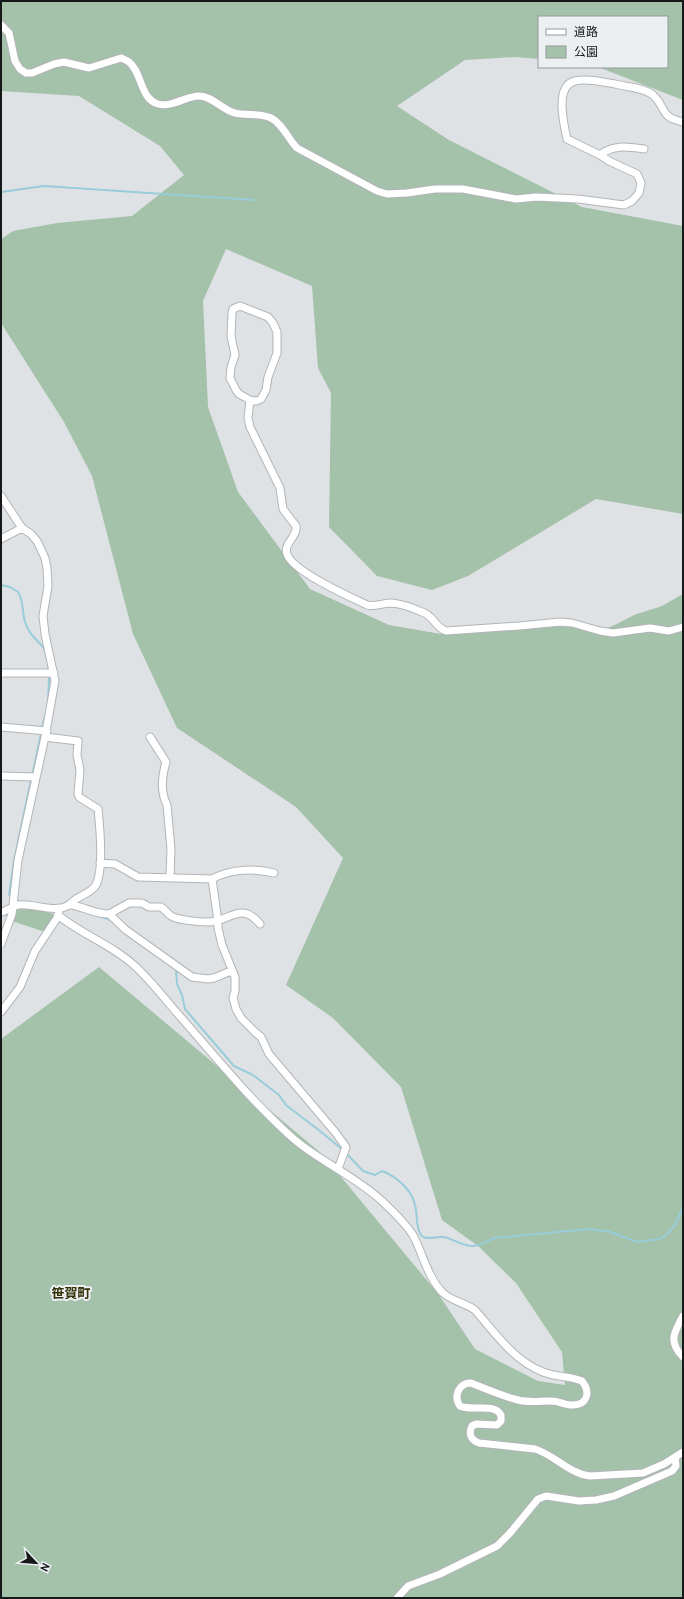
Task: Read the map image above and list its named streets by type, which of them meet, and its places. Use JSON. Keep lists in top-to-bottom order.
{
  "districts": ["笹賀町"],
  "legend": ["道路", "公園"],
  "north": "bottom right"
}
